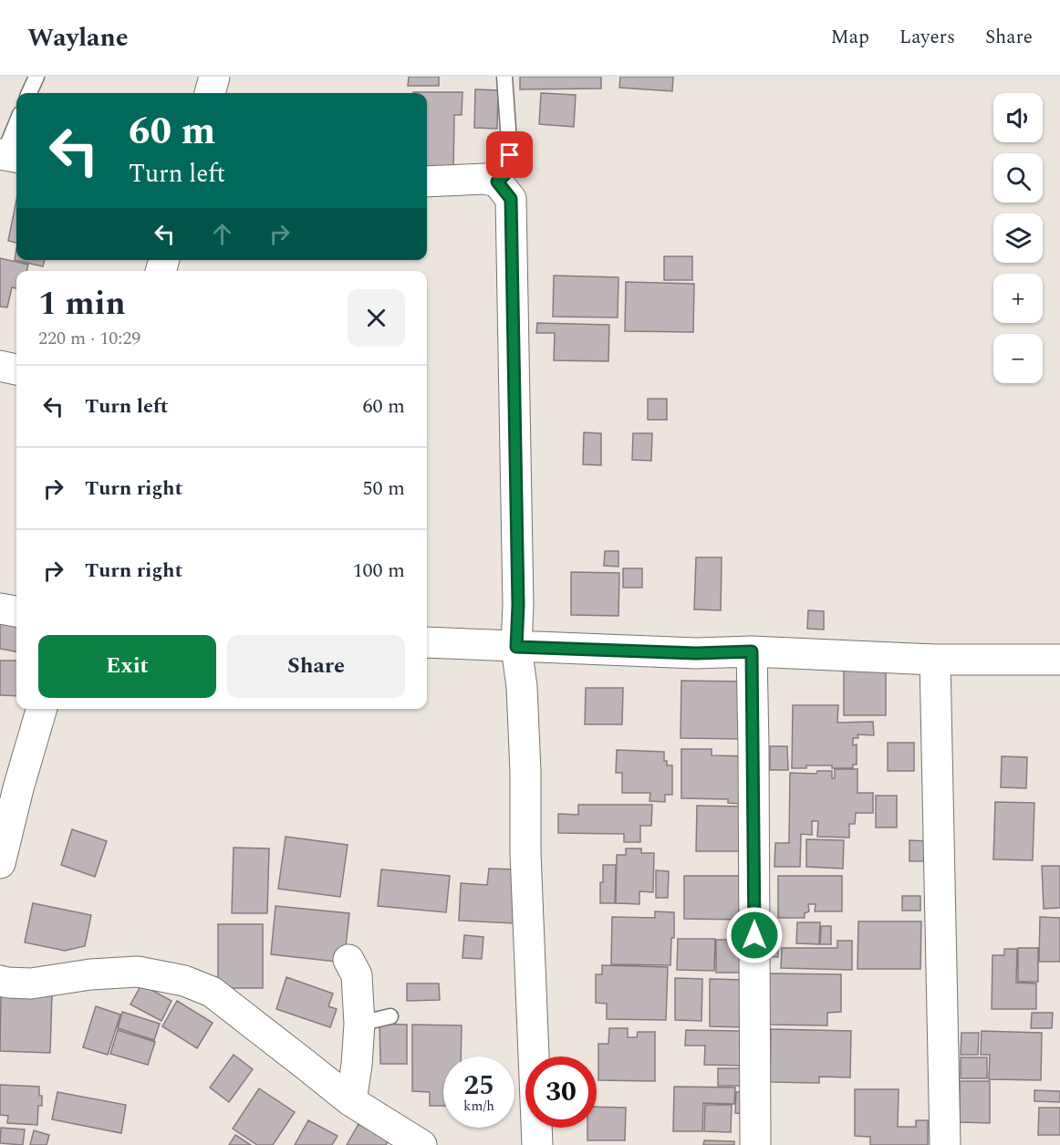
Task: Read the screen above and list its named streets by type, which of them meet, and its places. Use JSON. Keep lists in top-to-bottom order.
{
  "page": {
    "header": "Waylane",
    "nav": ["Map", "Layers", "Share"],
    "map_buttons": ["+", "−"],
    "turn": ["60 m", "Turn left"],
    "heading": ["1 min", "220 m · 10:29"],
    "list": [
      {
        "name": "Turn left",
        "value": "60 m"
      },
      {
        "name": "Turn right",
        "value": "50 m"
      },
      {
        "name": "Turn right",
        "value": "100 m"
      }
    ],
    "buttons": ["Exit", "Share"],
    "speed": "25 km/h",
    "limit": "30"
  }
}
